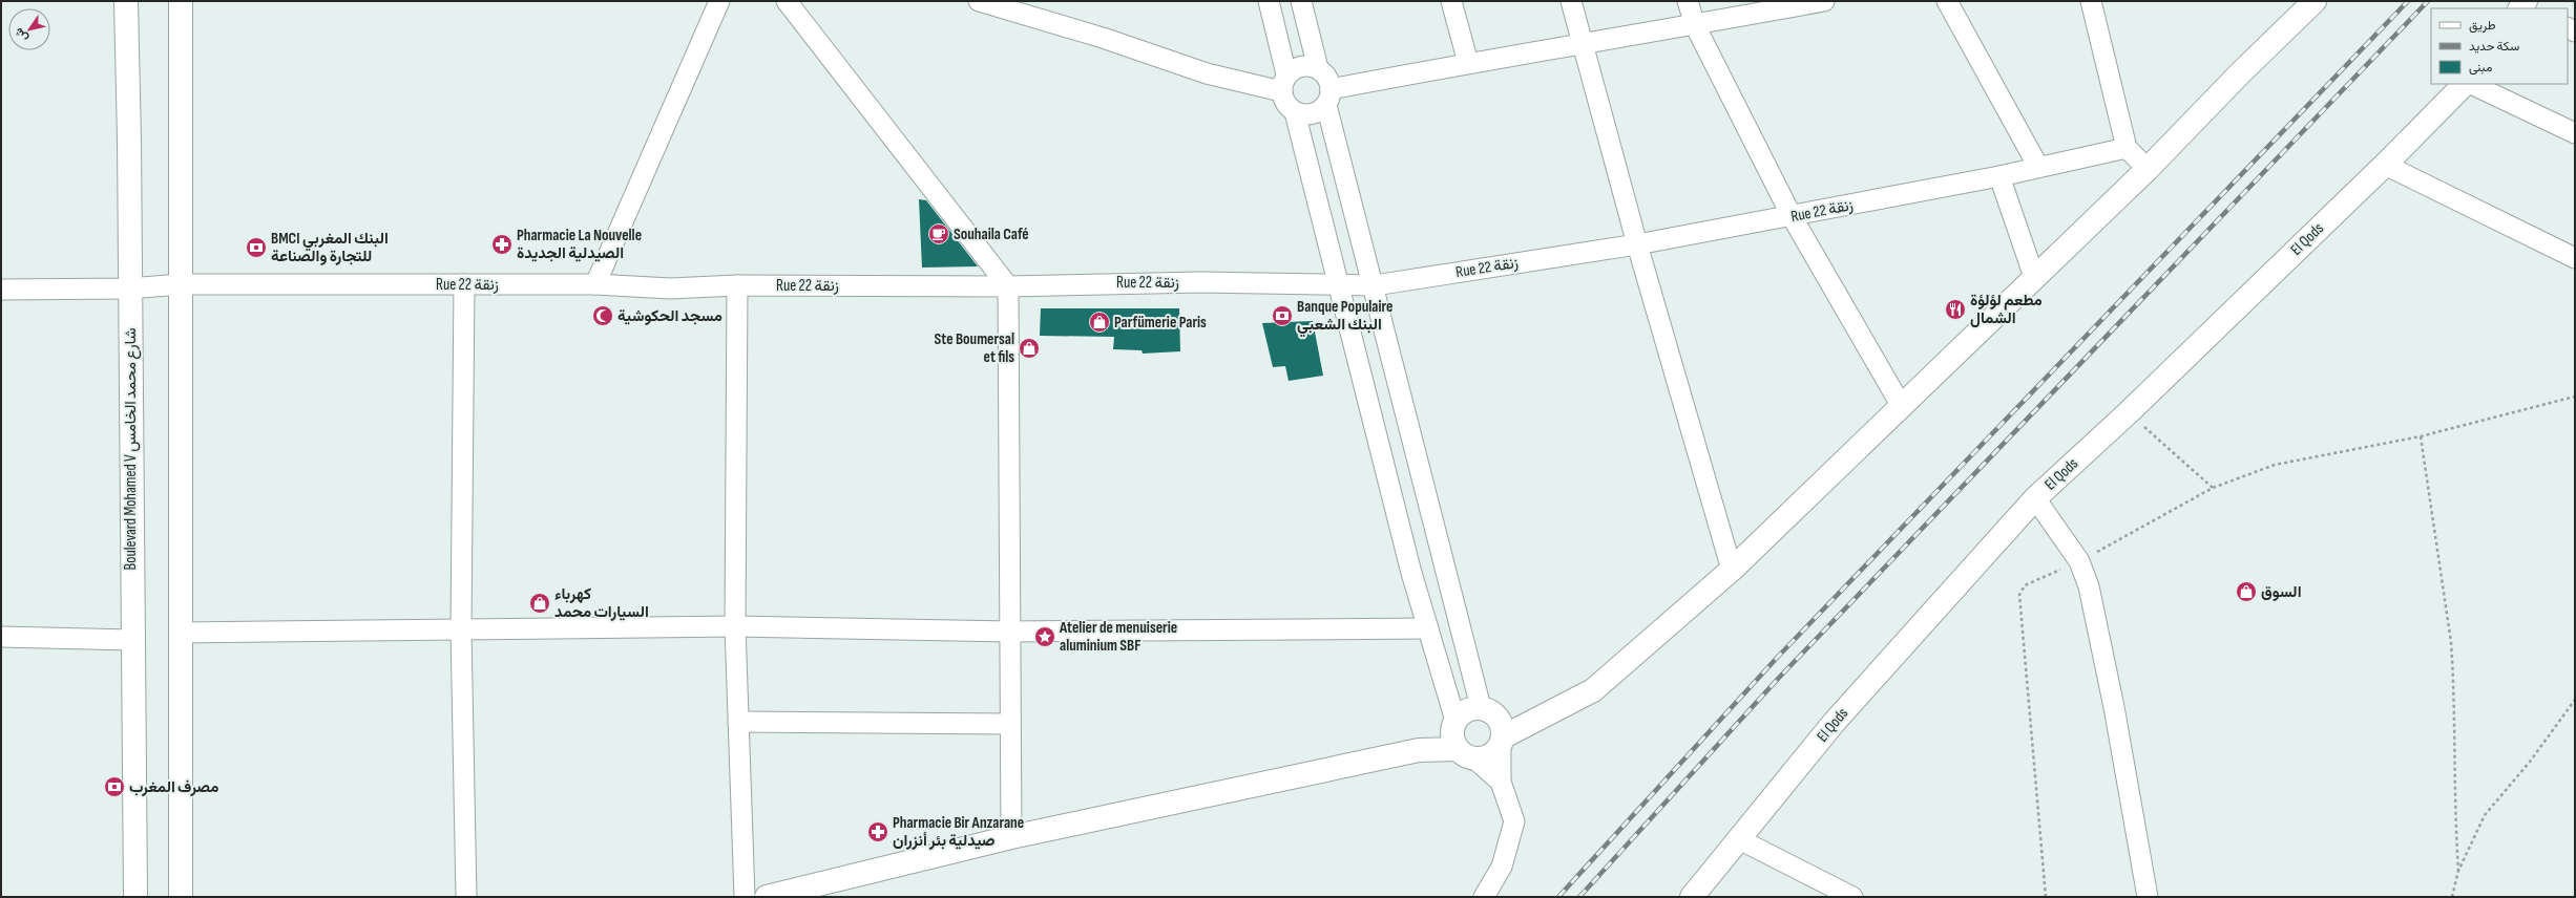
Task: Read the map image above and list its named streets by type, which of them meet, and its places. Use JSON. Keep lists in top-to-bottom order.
{
  "streets": {
    "main road": ["El Qods", "Boulevard Mohamed V شارع محمد الخامس"],
    "street": ["Rue 22 زنقة"]
  },
  "crossings": [
    ["Rue 22 زنقة", "Boulevard Mohamed V شارع محمد الخامس"]
  ],
  "places": {
    "cafe": ["Souhaila Café"],
    "pharmacy": ["Pharmacie La Nouvelle الصيدلية الجديدة", "Pharmacie Bir Anzarane صيدلية بئر أنزران"],
    "bank": ["BMCI البنك المغربي للتجارة والصناعة", "Banque Populaire البنك الشعبي", "مصرف المغرب"],
    "restaurant": ["مطعم لؤلؤة الشمال"],
    "mosque": ["مسجد الحكوشية"],
    "shop": [
      "Parfümerie Paris",
      "Ste Boumersal et fils",
      "السوق",
      "كهرباء السيارات محمد"
    ],
    "place": ["Atelier de menuiserie aluminium SBF"]
  },
  "legend": ["طريق", "سكة حديد", "مبنى"],
  "north": "bottom left"
}
